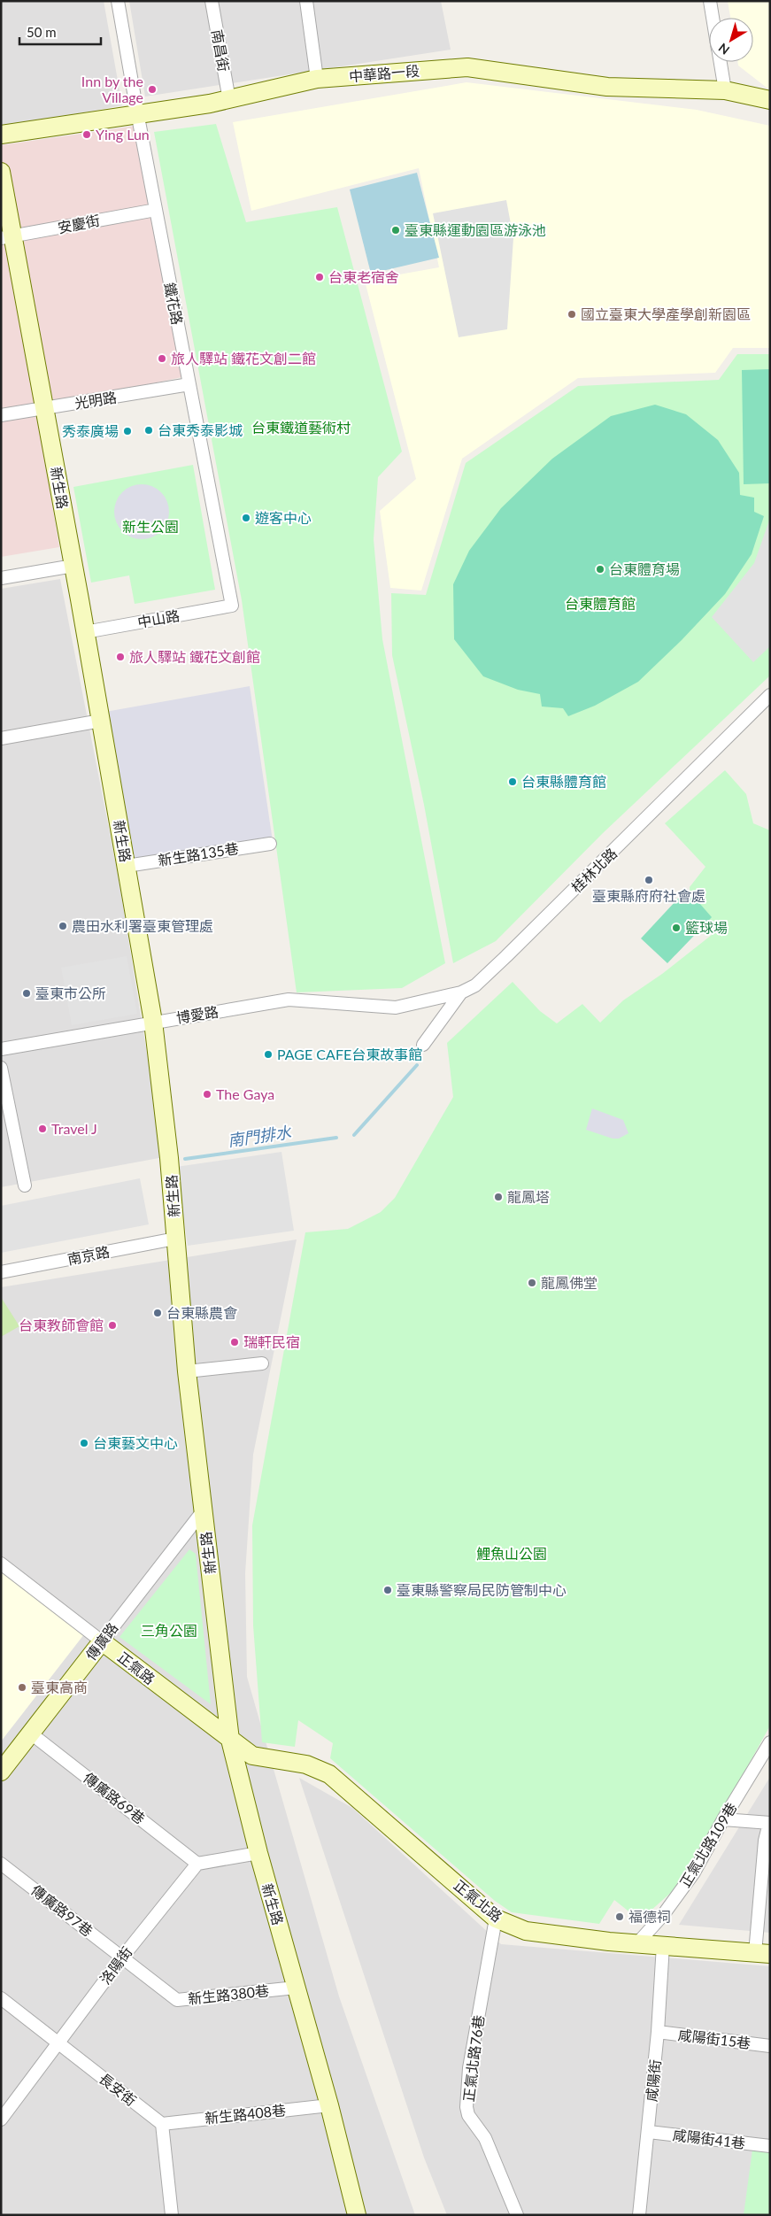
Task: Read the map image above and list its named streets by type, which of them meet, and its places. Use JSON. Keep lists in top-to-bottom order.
{
  "streets": {
    "street": [
      "南昌街",
      "中華路一段",
      "安慶街",
      "鐵花路",
      "光明路",
      "新生路",
      "中山路",
      "新生路135巷",
      "桂林北路",
      "博愛路",
      "南京路",
      "傳廣路",
      "正氣路",
      "傳廣路69巷",
      "正氣北路109巷",
      "正氣北路",
      "傳廣路97巷",
      "洛陽街",
      "新生路380巷",
      "咸陽街15巷",
      "正氣北路76巷",
      "咸陽街",
      "長安街",
      "新生路408巷",
      "咸陽街41巷"
    ]
  },
  "crossings": [
    ["南昌街", "中華路一段"],
    ["中華路一段", "鐵花路"],
    ["安慶街", "鐵花路"],
    ["安慶街", "新生路"],
    ["鐵花路", "光明路"],
    ["鐵花路", "中山路"],
    ["光明路", "新生路"],
    ["新生路", "中山路"],
    ["新生路", "新生路135巷"],
    ["新生路", "博愛路"],
    ["新生路", "南京路"],
    ["新生路", "傳廣路"],
    ["新生路", "正氣路"],
    ["新生路", "正氣北路"],
    ["新生路", "新生路380巷"],
    ["新生路", "新生路408巷"],
    ["桂林北路", "博愛路"],
    ["傳廣路", "正氣路"],
    ["傳廣路", "傳廣路69巷"],
    ["正氣路", "正氣北路"],
    ["傳廣路69巷", "洛陽街"],
    ["正氣北路109巷", "正氣北路"],
    ["正氣北路", "正氣北路76巷"],
    ["正氣北路", "咸陽街"],
    ["傳廣路97巷", "洛陽街"],
    ["傳廣路97巷", "新生路380巷"],
    ["洛陽街", "新生路380巷"],
    ["洛陽街", "長安街"],
    ["咸陽街15巷", "咸陽街"],
    ["咸陽街", "咸陽街41巷"],
    ["長安街", "新生路408巷"]
  ],
  "water": ["南門排水"],
  "parks": [
    "台東鐵道藝術村",
    "新生公園",
    "台東體育館",
    "鯉魚山公園",
    "三角公園"
  ],
  "places": [
    "Inn by the Village",
    "Ying Lun",
    "臺東縣運動園區游泳池",
    "台東老宿舍",
    "國立臺東大學產學創新園區",
    "旅人驛站 鐵花文創二館",
    "台東秀泰影城",
    "秀泰廣場",
    "遊客中心",
    "台東體育場",
    "旅人驛站 鐵花文創館",
    "台東縣體育館",
    "臺東縣府府社會處",
    "農田水利署臺東管理處",
    "籃球場",
    "臺東市公所",
    "PAGE CAFE台東故事館",
    "The Gaya",
    "Travel J",
    "龍鳳塔",
    "龍鳳佛堂",
    "台東縣農會",
    "台東教師會館",
    "瑞軒民宿",
    "台東藝文中心",
    "臺東縣警察局民防管制中心",
    "臺東高商",
    "福德祠"
  ],
  "scale_bar": "50 m",
  "north": "bottom left"
}
